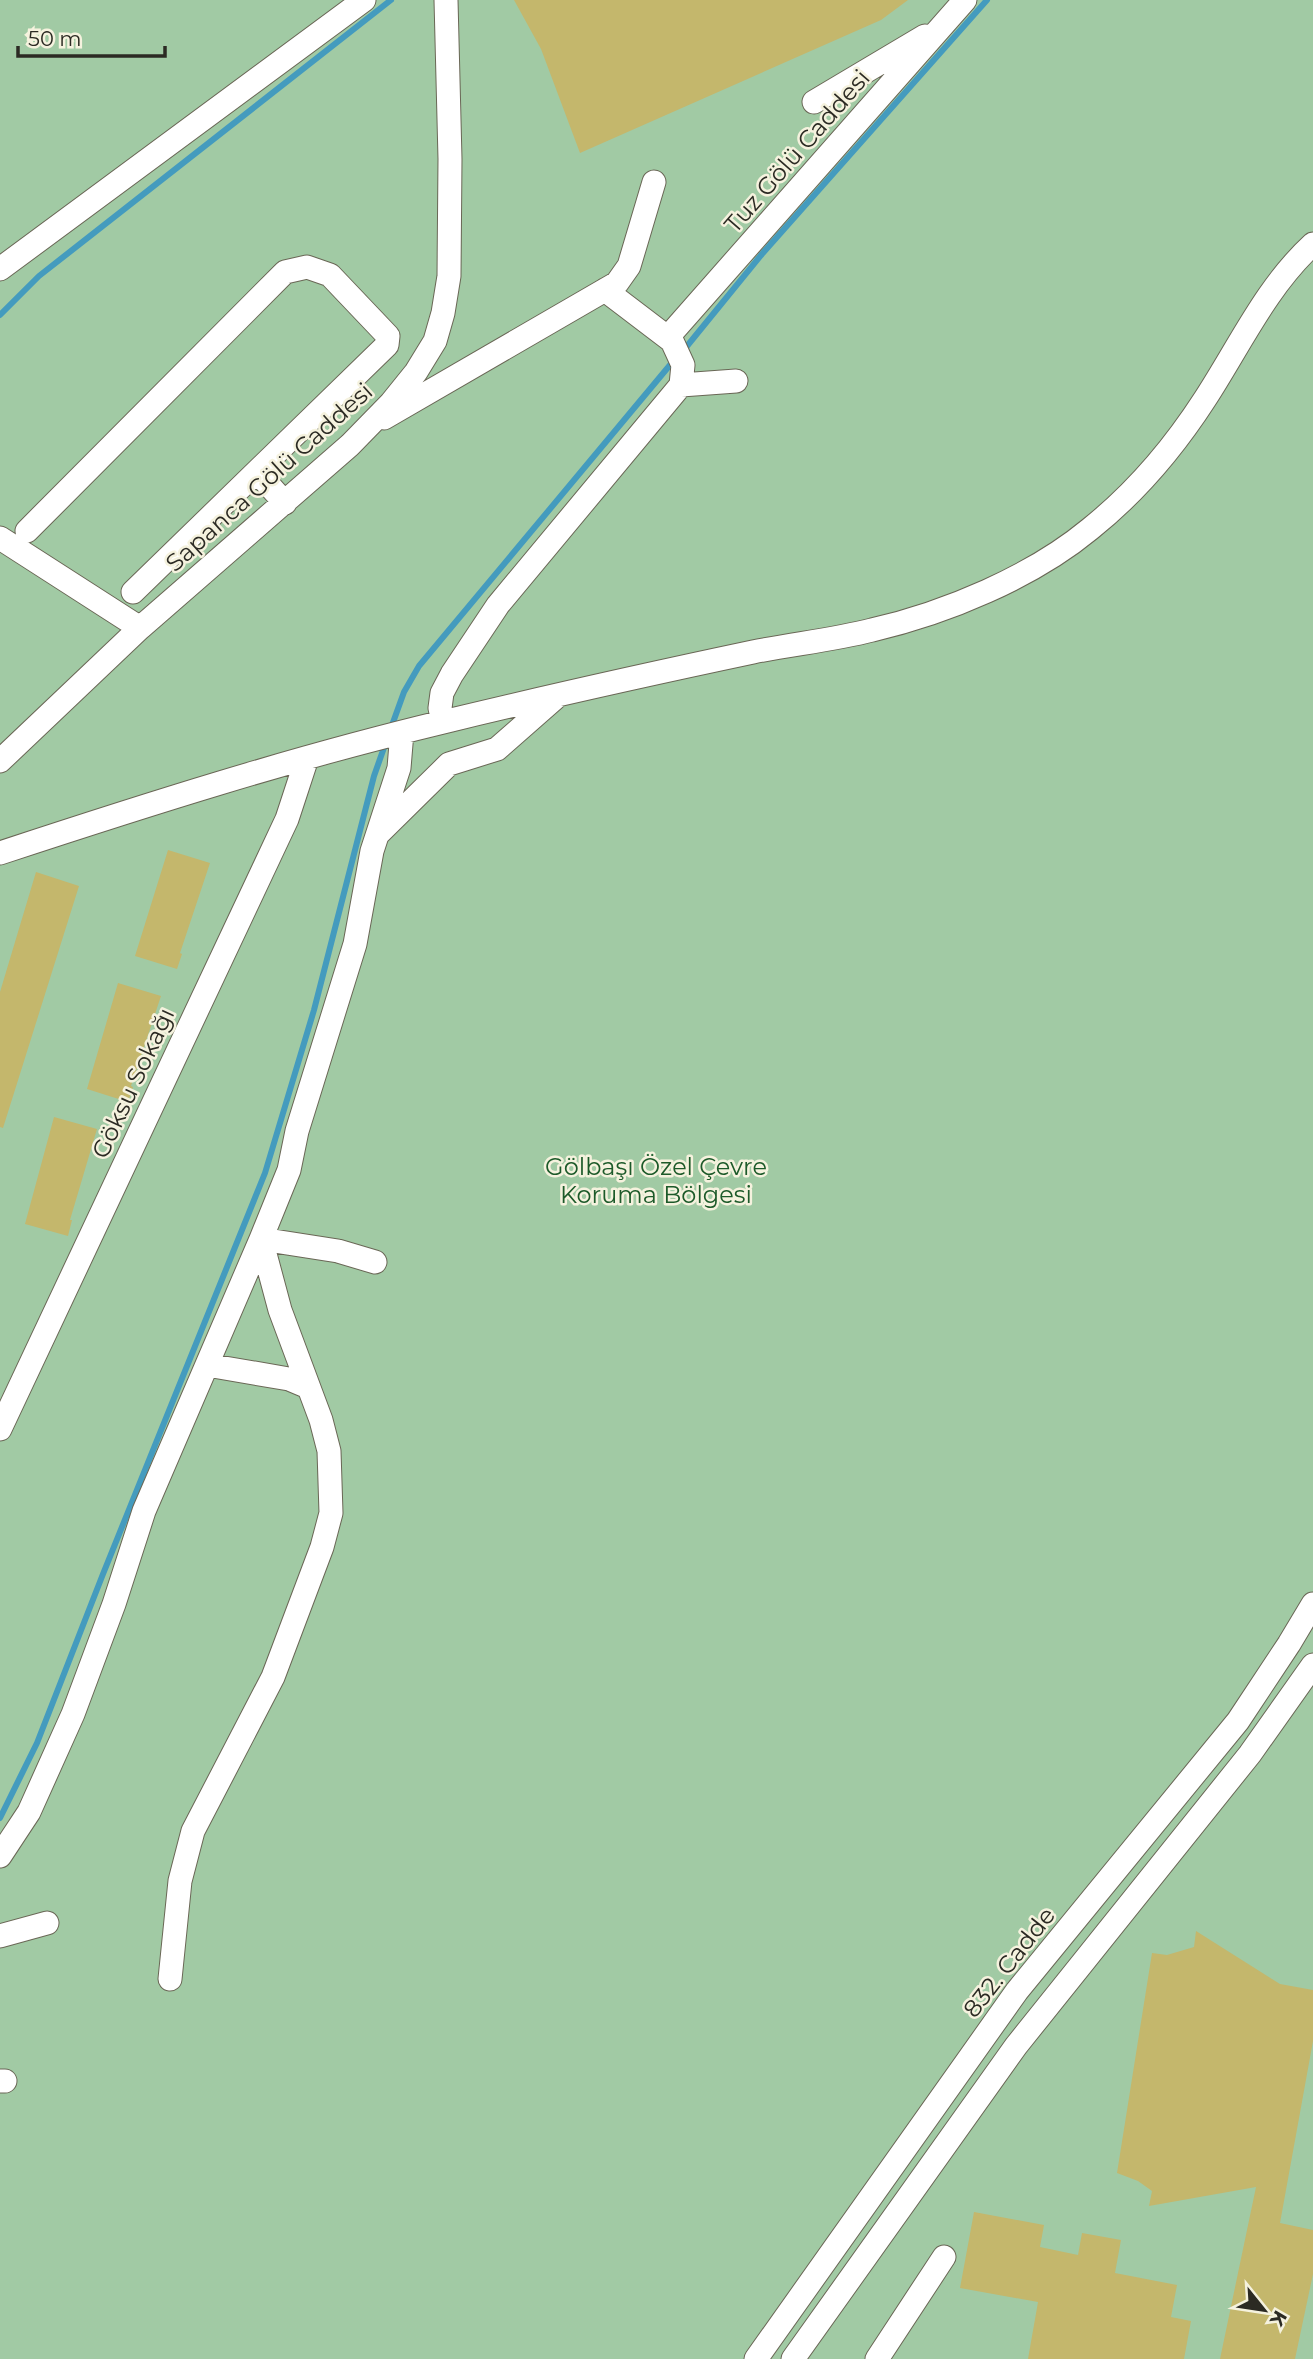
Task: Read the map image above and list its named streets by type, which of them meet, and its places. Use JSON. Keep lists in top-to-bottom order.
{
  "streets": {
    "street": [
      "Tuz Gölü Caddesi",
      "Sapanca Gölü Caddesi",
      "Göksu Sokağı",
      "832. Cadde"
    ]
  },
  "parks": ["Gölbaşı Özel Çevre Koruma Bölgesi"],
  "scale_bar": "50 m",
  "north": "bottom right"
}
